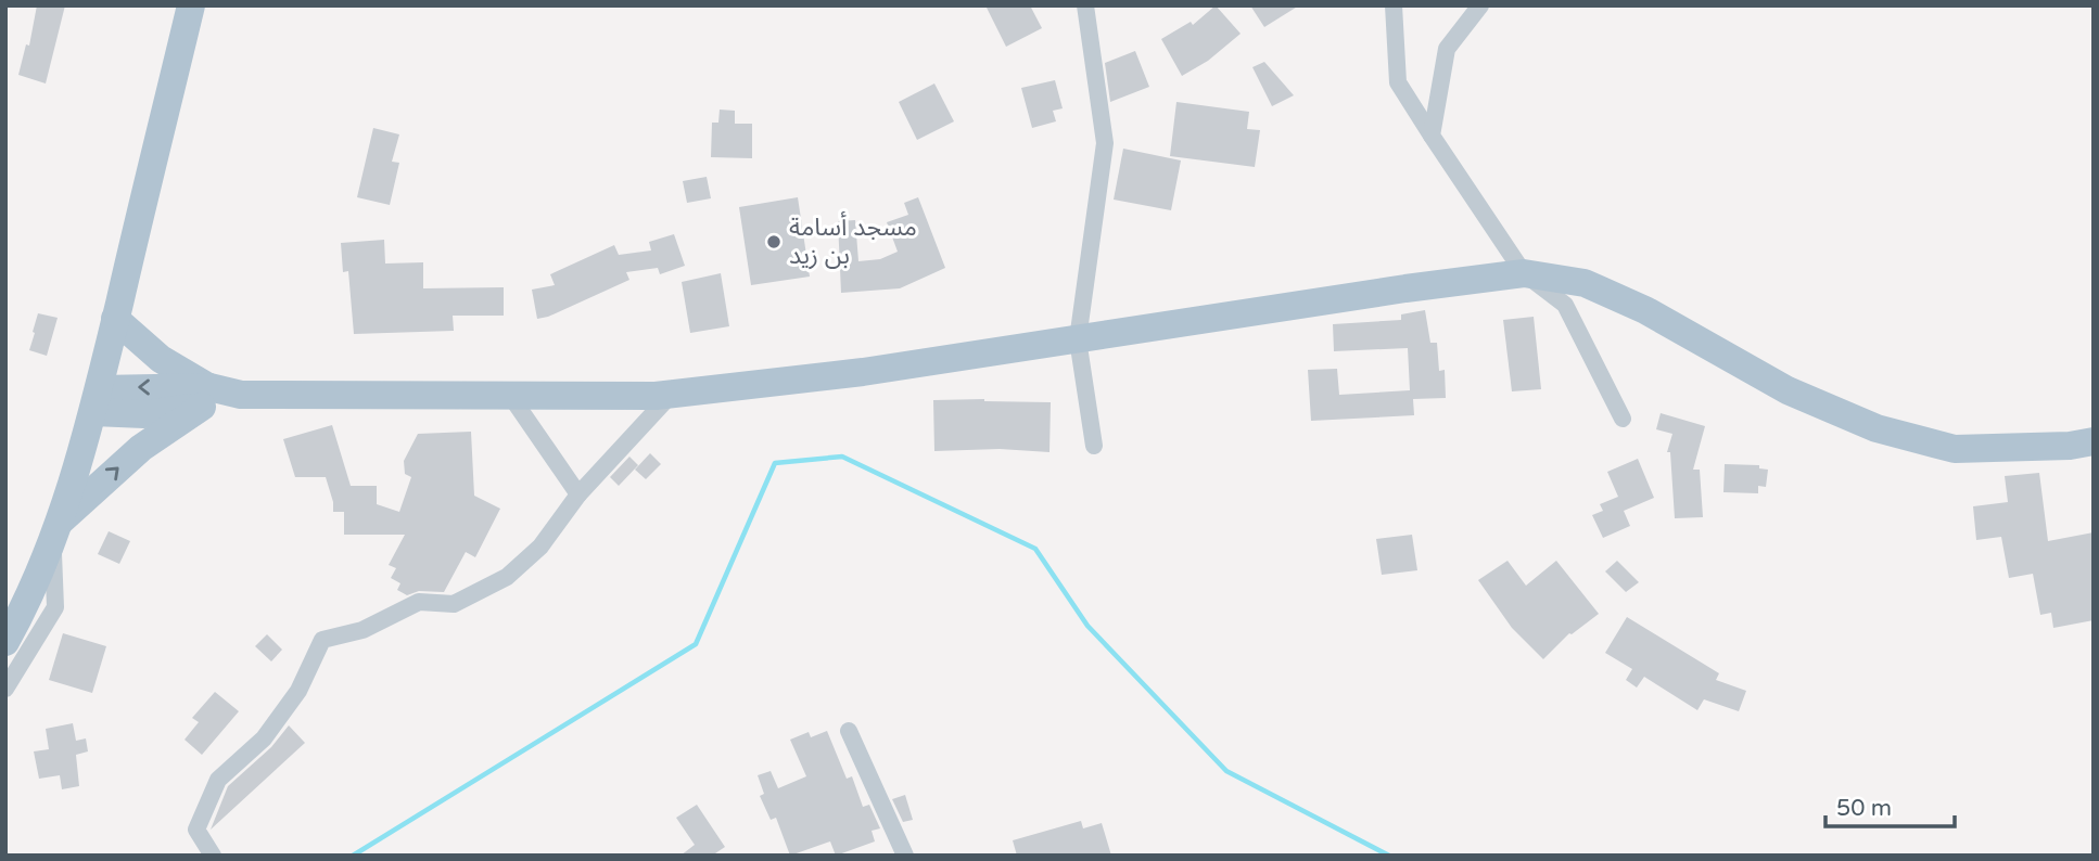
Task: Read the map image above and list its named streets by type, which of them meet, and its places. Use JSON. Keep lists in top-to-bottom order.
{
  "places": ["مسجد أسامة بن زيد"],
  "scale_bar": "50 m"
}
